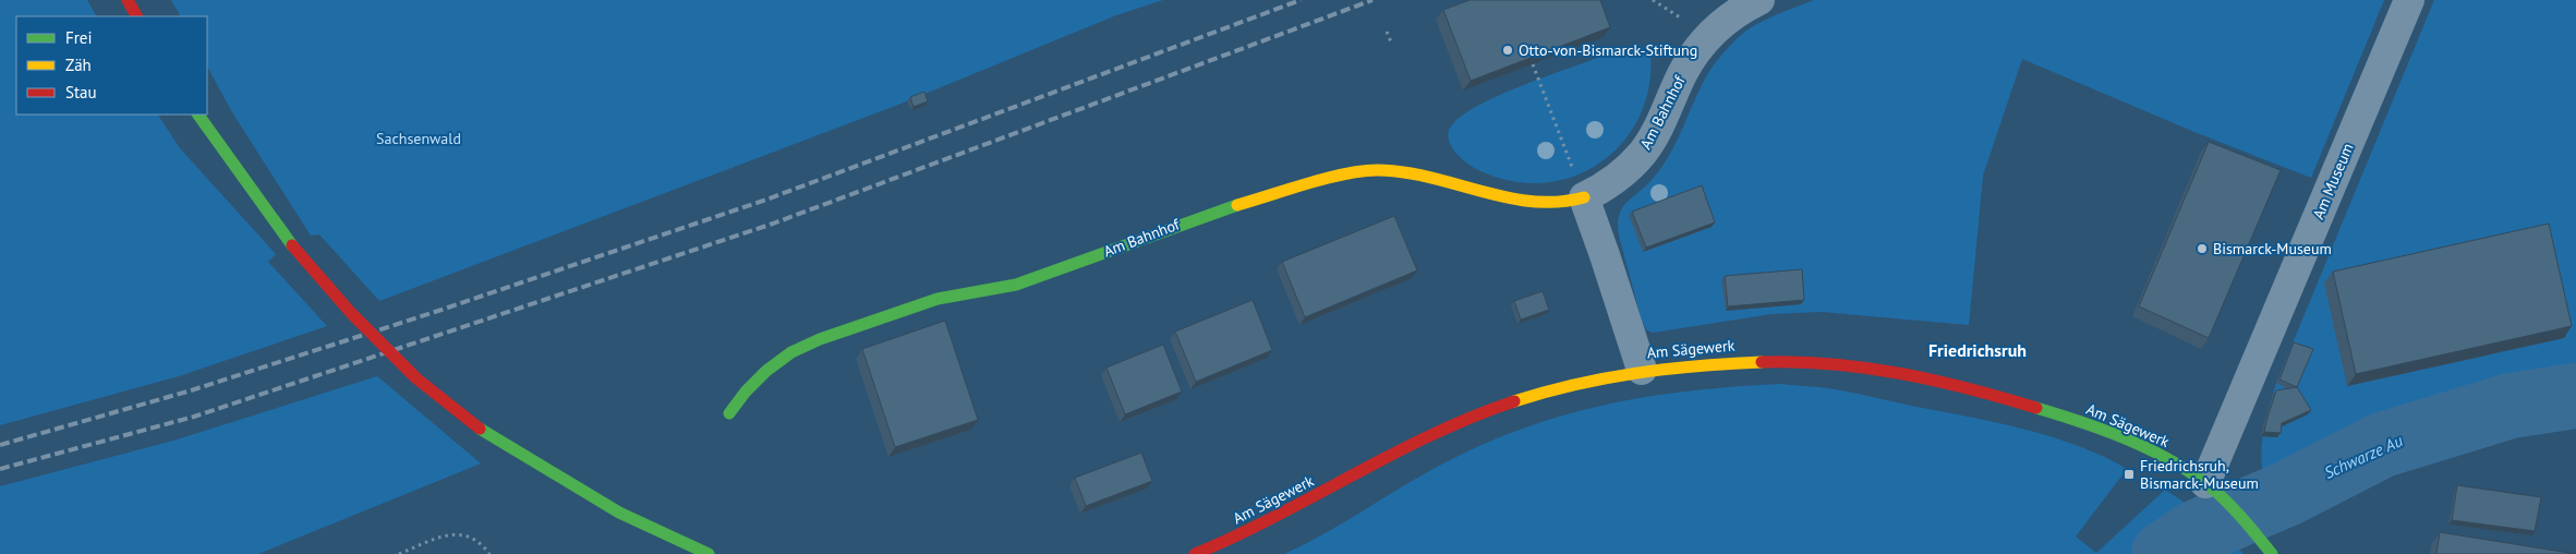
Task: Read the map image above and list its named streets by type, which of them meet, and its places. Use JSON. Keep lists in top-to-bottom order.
{
  "streets": {
    "main road": ["Am Bahnhof", "Am Sägewerk"],
    "street": ["Am Museum"]
  },
  "crossings": [
    ["Am Museum", "Am Sägewerk"]
  ],
  "districts": ["Friedrichsruh"],
  "water": ["Schwarze Au"],
  "parks": ["Sachsenwald"],
  "places": {
    "other": ["Otto-von-Bismarck-Stiftung", "Bismarck-Museum"],
    "transit": ["Friedrichsruh, Bismarck-Museum"]
  },
  "legend": ["Frei", "Zäh", "Stau"]
}
